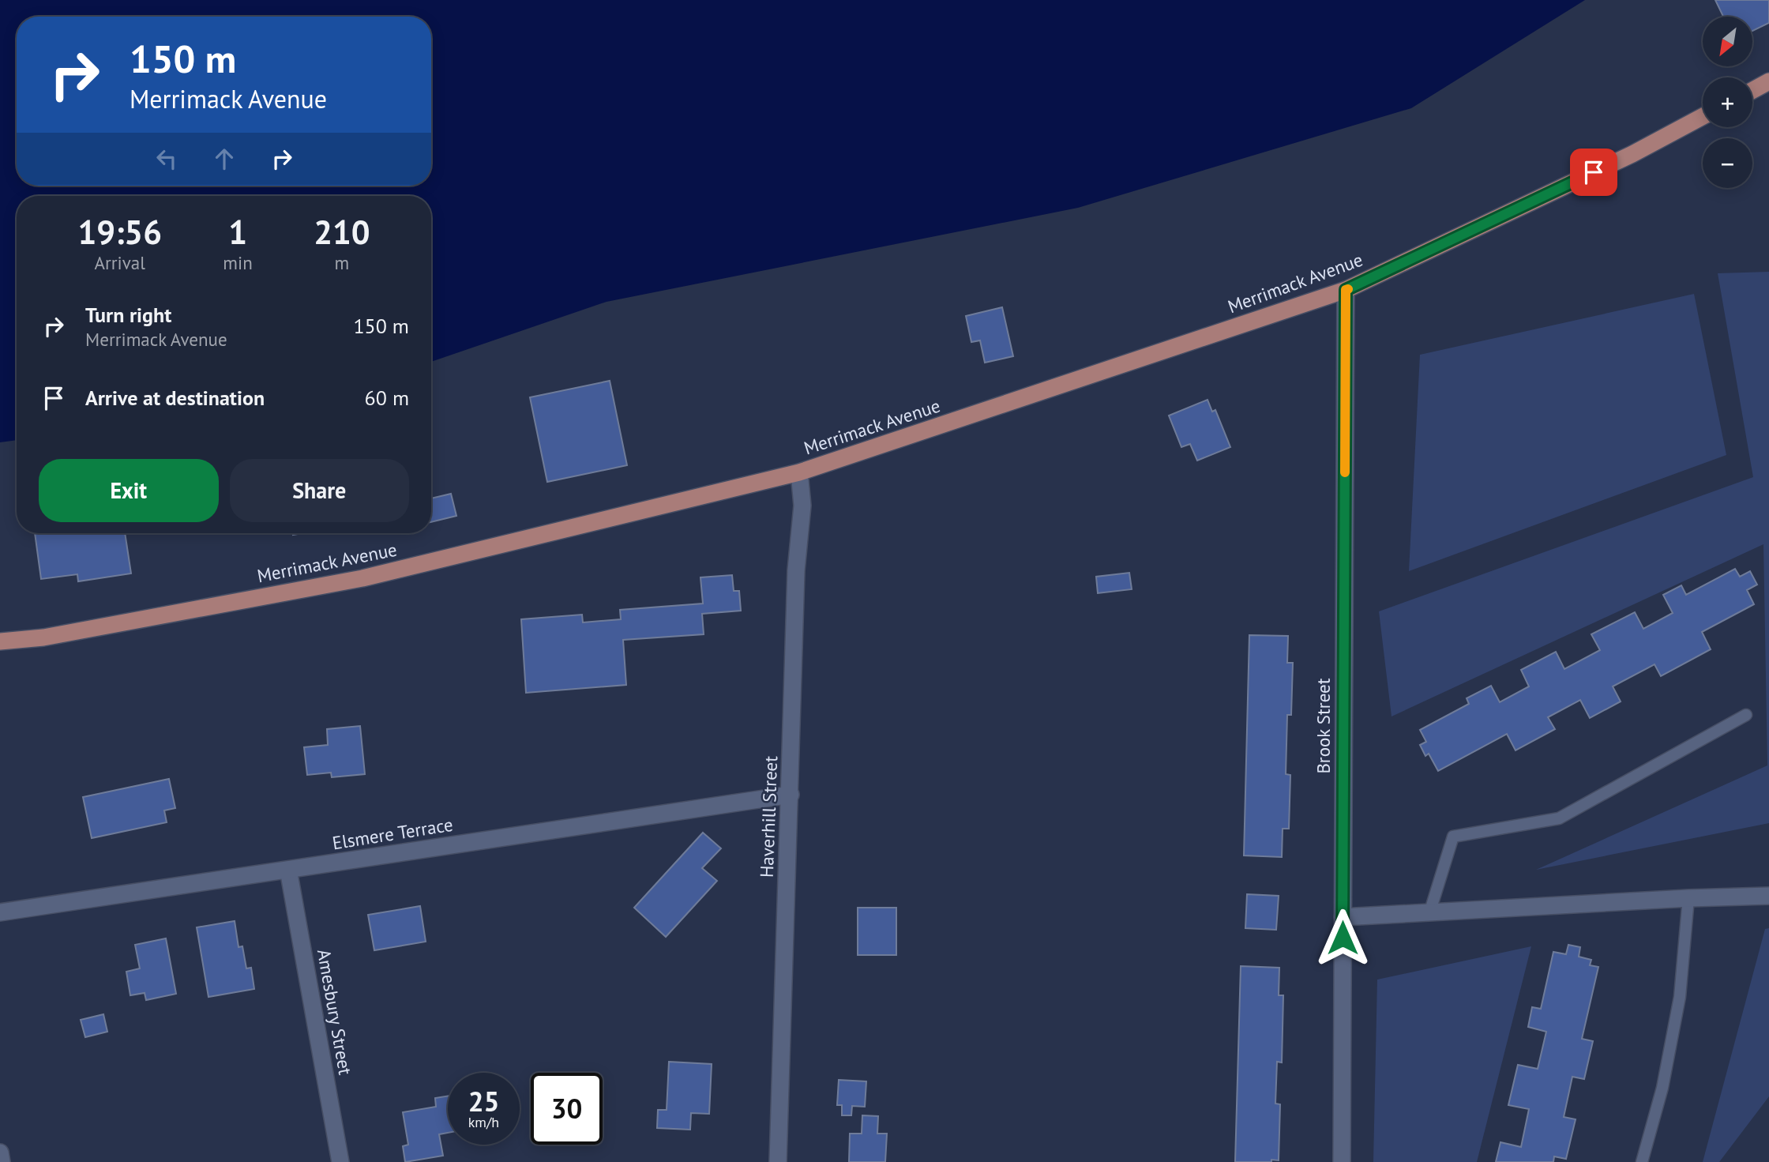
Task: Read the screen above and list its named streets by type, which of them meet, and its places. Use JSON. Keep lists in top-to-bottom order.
{
  "streets": {
    "main road": ["Merrimack Avenue"],
    "street": [
      "Brook Street",
      "Haverhill Street",
      "Elsmere Terrace",
      "Amesbury Street"
    ]
  },
  "crossings": [
    ["Merrimack Avenue", "Brook Street"],
    ["Merrimack Avenue", "Haverhill Street"],
    ["Haverhill Street", "Elsmere Terrace"],
    ["Elsmere Terrace", "Amesbury Street"]
  ],
  "north": "bottom left",
  "page": {
    "map_buttons": ["+", "−"],
    "turn": ["150 m", "Merrimack Avenue"],
    "eta": [
      "19:56",
      "Arrival",
      "1",
      "min",
      "210",
      "m"
    ],
    "list": [
      {
        "name": "Turn right",
        "note": "Merrimack Avenue",
        "value": "150 m"
      },
      {
        "name": "Arrive at destination",
        "value": "60 m"
      }
    ],
    "buttons": ["Exit", "Share"],
    "speed": "25 km/h",
    "limit": "30"
  }
}
